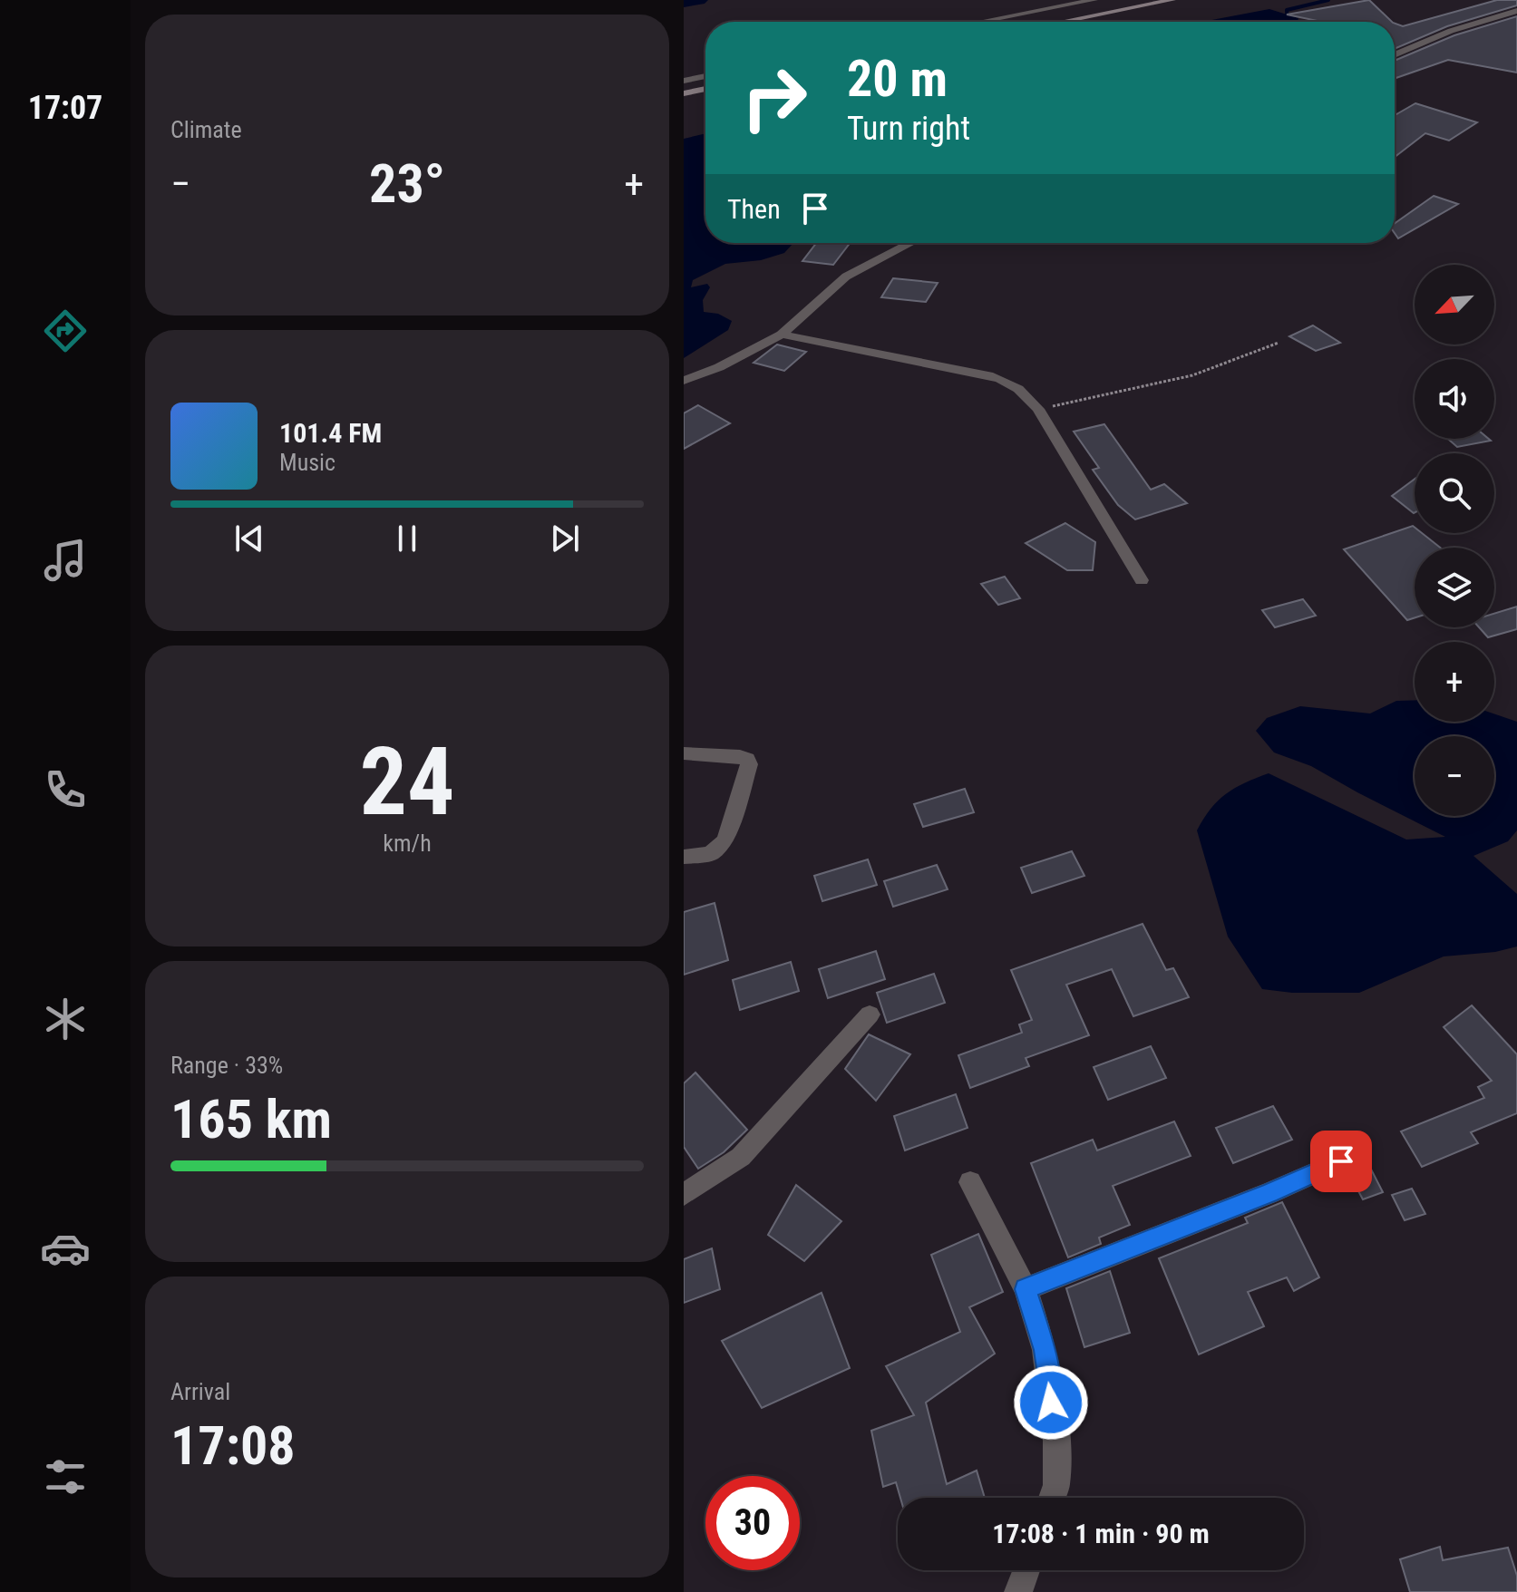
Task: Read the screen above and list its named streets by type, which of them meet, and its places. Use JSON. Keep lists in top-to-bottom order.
{
  "north": "bottom left",
  "page": {
    "tabs": "17:07",
    "tile": [
      "Climate",
      ["24", "km/h"],
      ["Range · 33%", "165 km"],
      ["Arrival", "17:08"]
    ],
    "turn": ["20 m", "Turn right"],
    "heat": ["−", "23°", "+"],
    "then": "Then",
    "map_buttons": ["+", "−"],
    "song": ["101.4 FM", "Music"],
    "limit": "30",
    "trip": "17:08 · 1 min · 90 m"
  }
}
